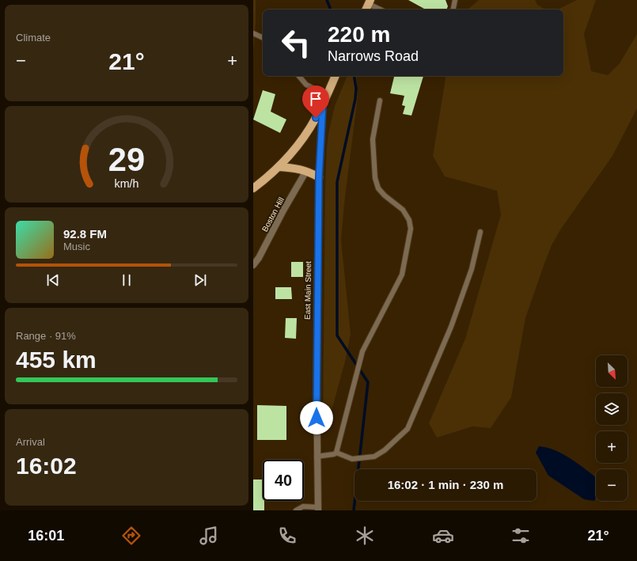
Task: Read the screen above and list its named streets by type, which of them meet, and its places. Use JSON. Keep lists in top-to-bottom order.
{
  "streets": {
    "main road": ["East Main Street"],
    "street": ["Boston Hill"]
  },
  "north": "bottom right",
  "page": {
    "tile": [
      "Climate",
      ["Range · 91%", "455 km"],
      ["Arrival", "16:02"]
    ],
    "turn": ["220 m", "Narrows Road"],
    "heat": ["−", "21°", "+"],
    "song": ["92.8 FM", "Music"],
    "map_buttons": ["+", "−"],
    "limit": "40",
    "trip": "16:02 · 1 min · 230 m",
    "tabs": ["16:01", "21°"],
    "gauge": ["29", "km/h"]
  }
}
